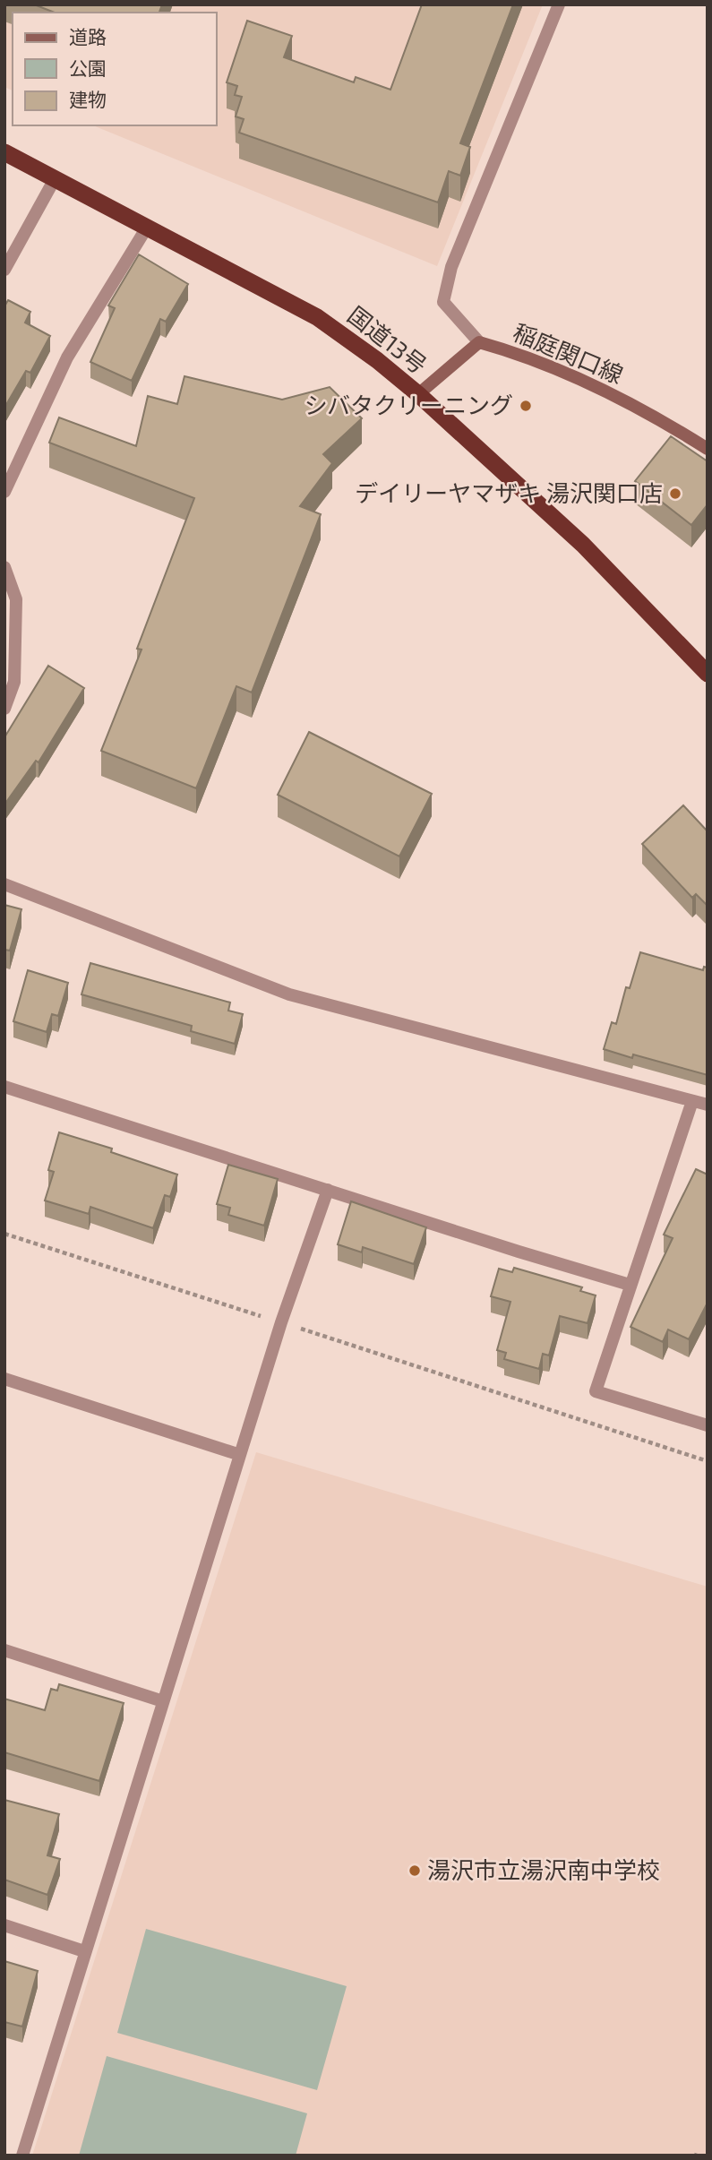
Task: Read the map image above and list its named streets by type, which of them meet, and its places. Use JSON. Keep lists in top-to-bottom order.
{
  "streets": {
    "highway": ["国道13号"],
    "main road": ["稲庭関口線"]
  },
  "crossings": [
    ["国道13号", "稲庭関口線"]
  ],
  "places": ["シバタクリーニング", "デイリーヤマザキ 湯沢関口店", "湯沢市立湯沢南中学校"],
  "legend": ["道路", "公園", "建物"]
}
